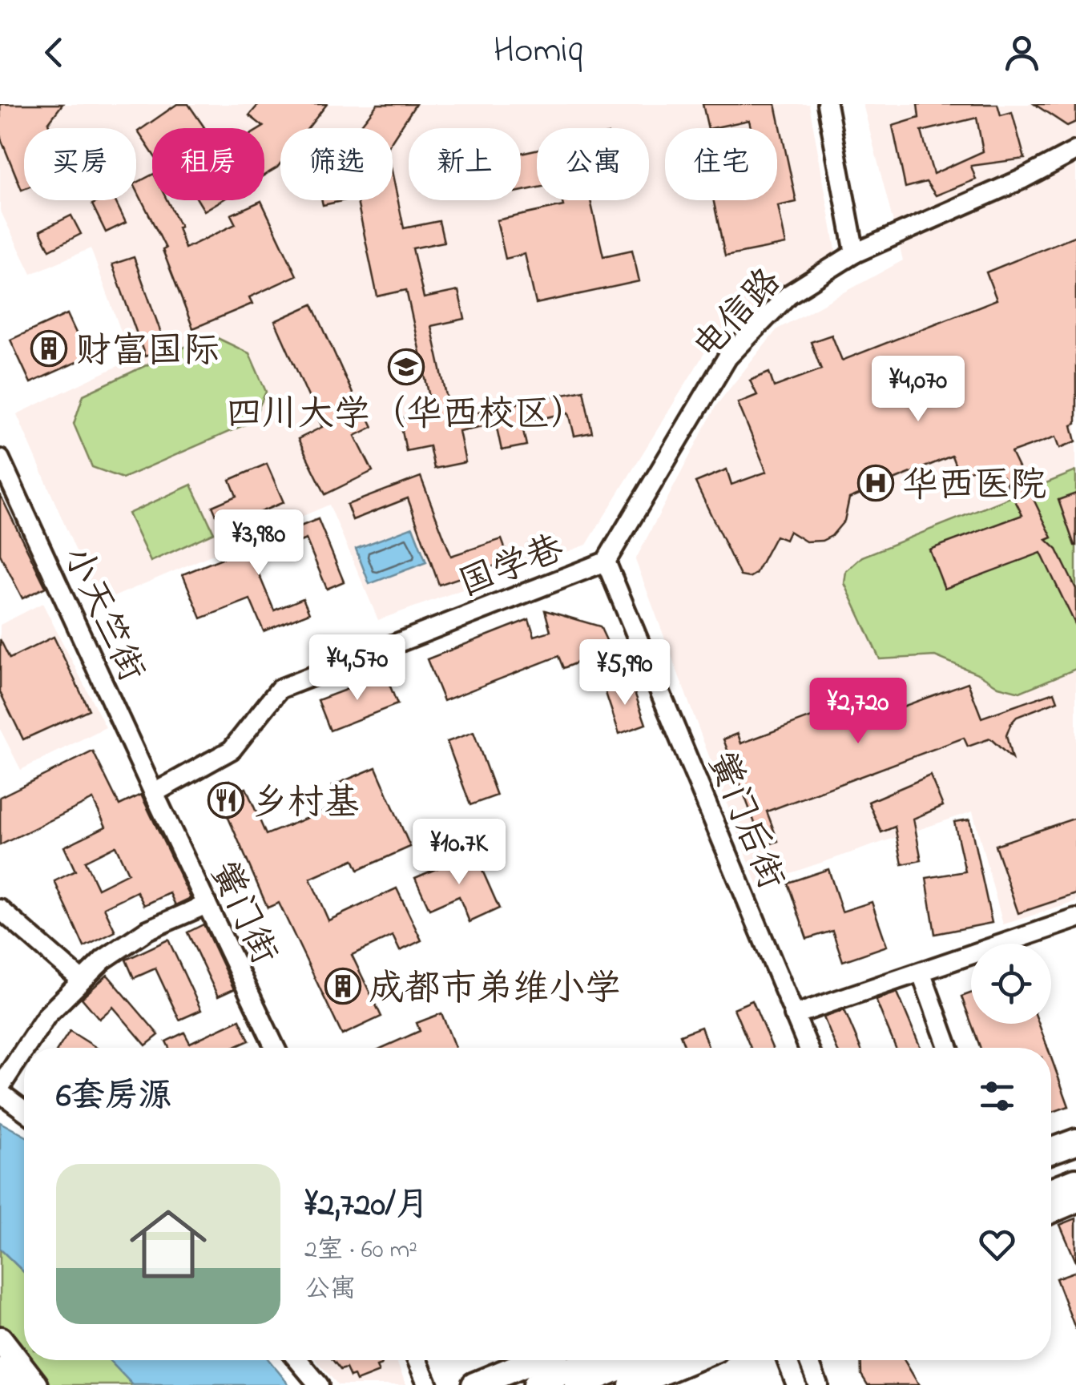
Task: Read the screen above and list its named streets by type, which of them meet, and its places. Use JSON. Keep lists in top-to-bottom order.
{
  "streets": {
    "street": [
      "电信路",
      "国学巷",
      "小天竺街",
      "黉门后街",
      "黉门街"
    ]
  },
  "crossings": [
    ["电信路", "国学巷"],
    ["电信路", "黉门后街"],
    ["国学巷", "小天竺街"],
    ["国学巷", "黉门后街"],
    ["国学巷", "黉门街"],
    ["小天竺街", "黉门街"]
  ],
  "places": {
    "building": ["财富国际", "成都市弟维小学"],
    "school or university": ["四川大学（华西校区）"],
    "hospital": ["华西医院"],
    "restaurant": ["乡村基"]
  },
  "page": {
    "header": "Homiq",
    "chip": [
      "买房",
      "租房",
      "筛选",
      "新上",
      "公寓",
      "住宅"
    ],
    "price": [
      "¥4,070",
      "¥3,980",
      "¥4,570",
      "¥5,990",
      "¥2,720",
      "¥10.7K"
    ],
    "heading": "6套房源",
    "list": [
      {
        "name": "¥2,720/月",
        "note": "2室 · 60 m² · 公寓"
      }
    ]
  }
}
